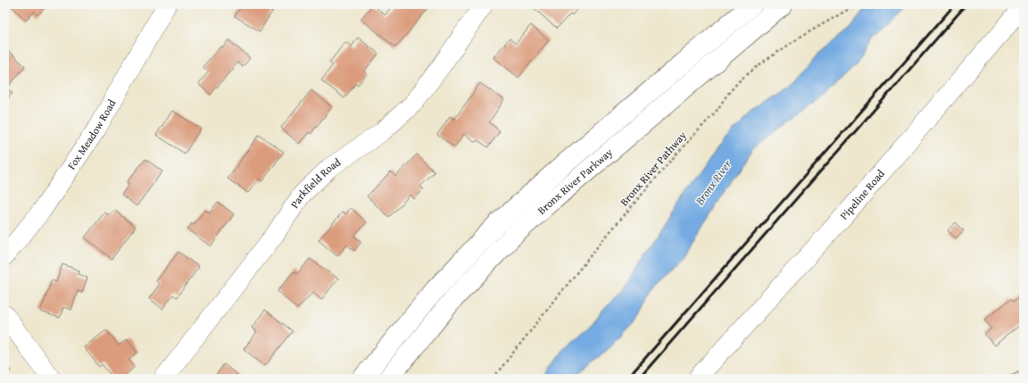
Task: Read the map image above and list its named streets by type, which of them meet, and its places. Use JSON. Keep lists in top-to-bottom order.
{
  "streets": {
    "highway": ["Bronx River Parkway"],
    "street": ["Fox Meadow Road", "Parkfield Road", "Pipeline Road"],
    "path": ["Bronx River Pathway"]
  },
  "water": ["Bronx River"]
}
